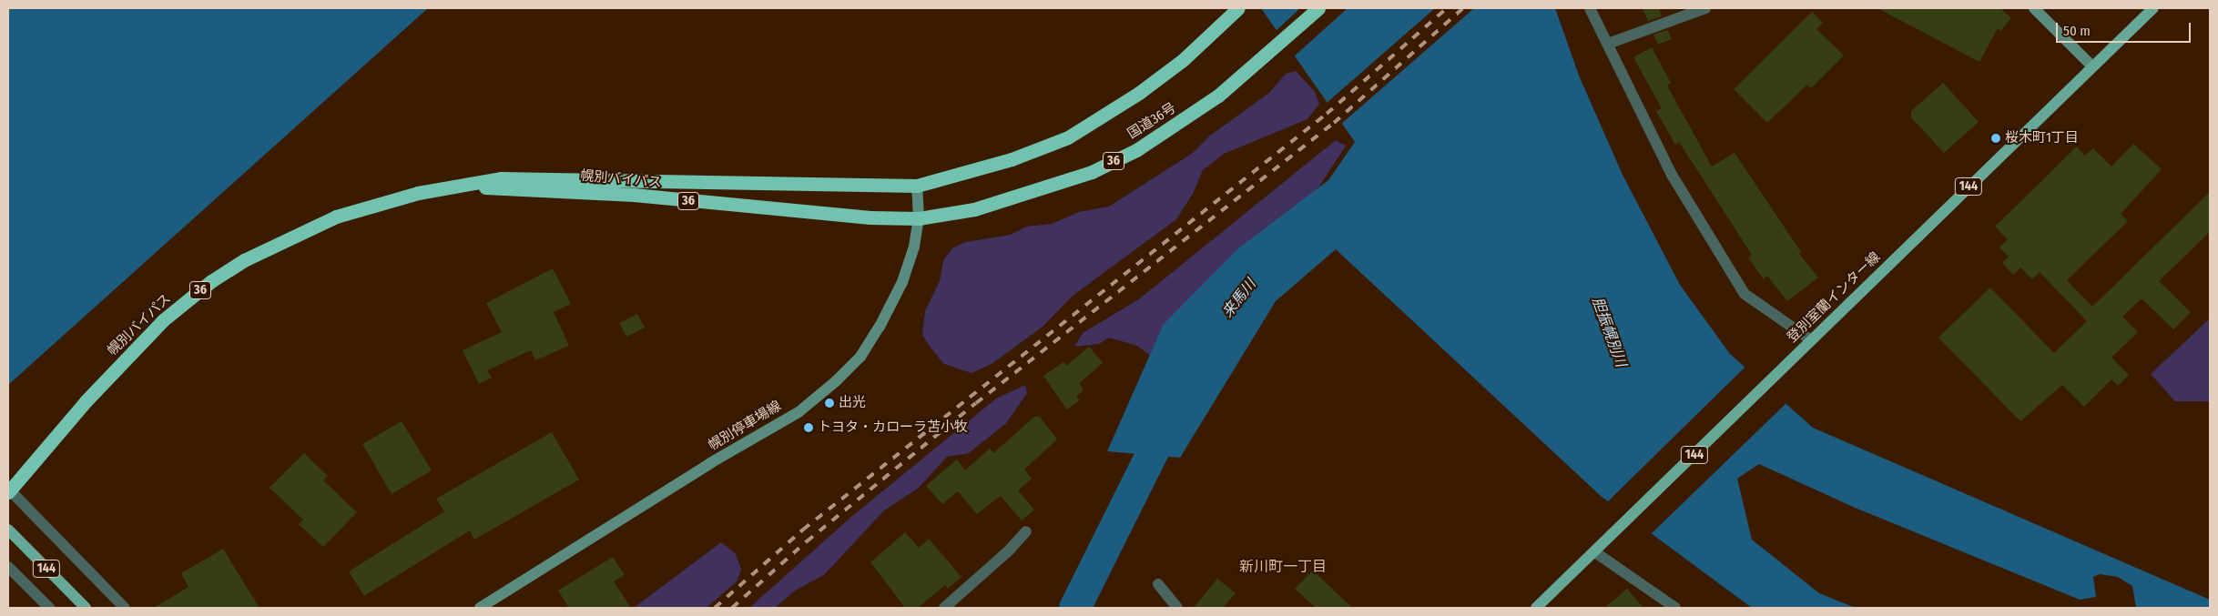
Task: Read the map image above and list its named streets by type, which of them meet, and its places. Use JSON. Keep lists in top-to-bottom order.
{
  "streets": {
    "highway": ["国道36号", "36", "幌別バイパス"],
    "main road": ["144", "登別室蘭インター線", "幌別停車場線"]
  },
  "crossings": [
    ["国道36号", "幌別バイパス"],
    ["国道36号", "幌別停車場線"],
    ["36", "幌別バイパス"],
    ["36", "幌別停車場線"],
    ["幌別バイパス", "幌別停車場線"]
  ],
  "districts": ["新川町一丁目"],
  "water": ["来馬川", "胆振幌別川"],
  "places": ["桜木町1丁目", "出光", "トヨタ・カローラ苫小牧"],
  "scale_bar": "50 m"
}
